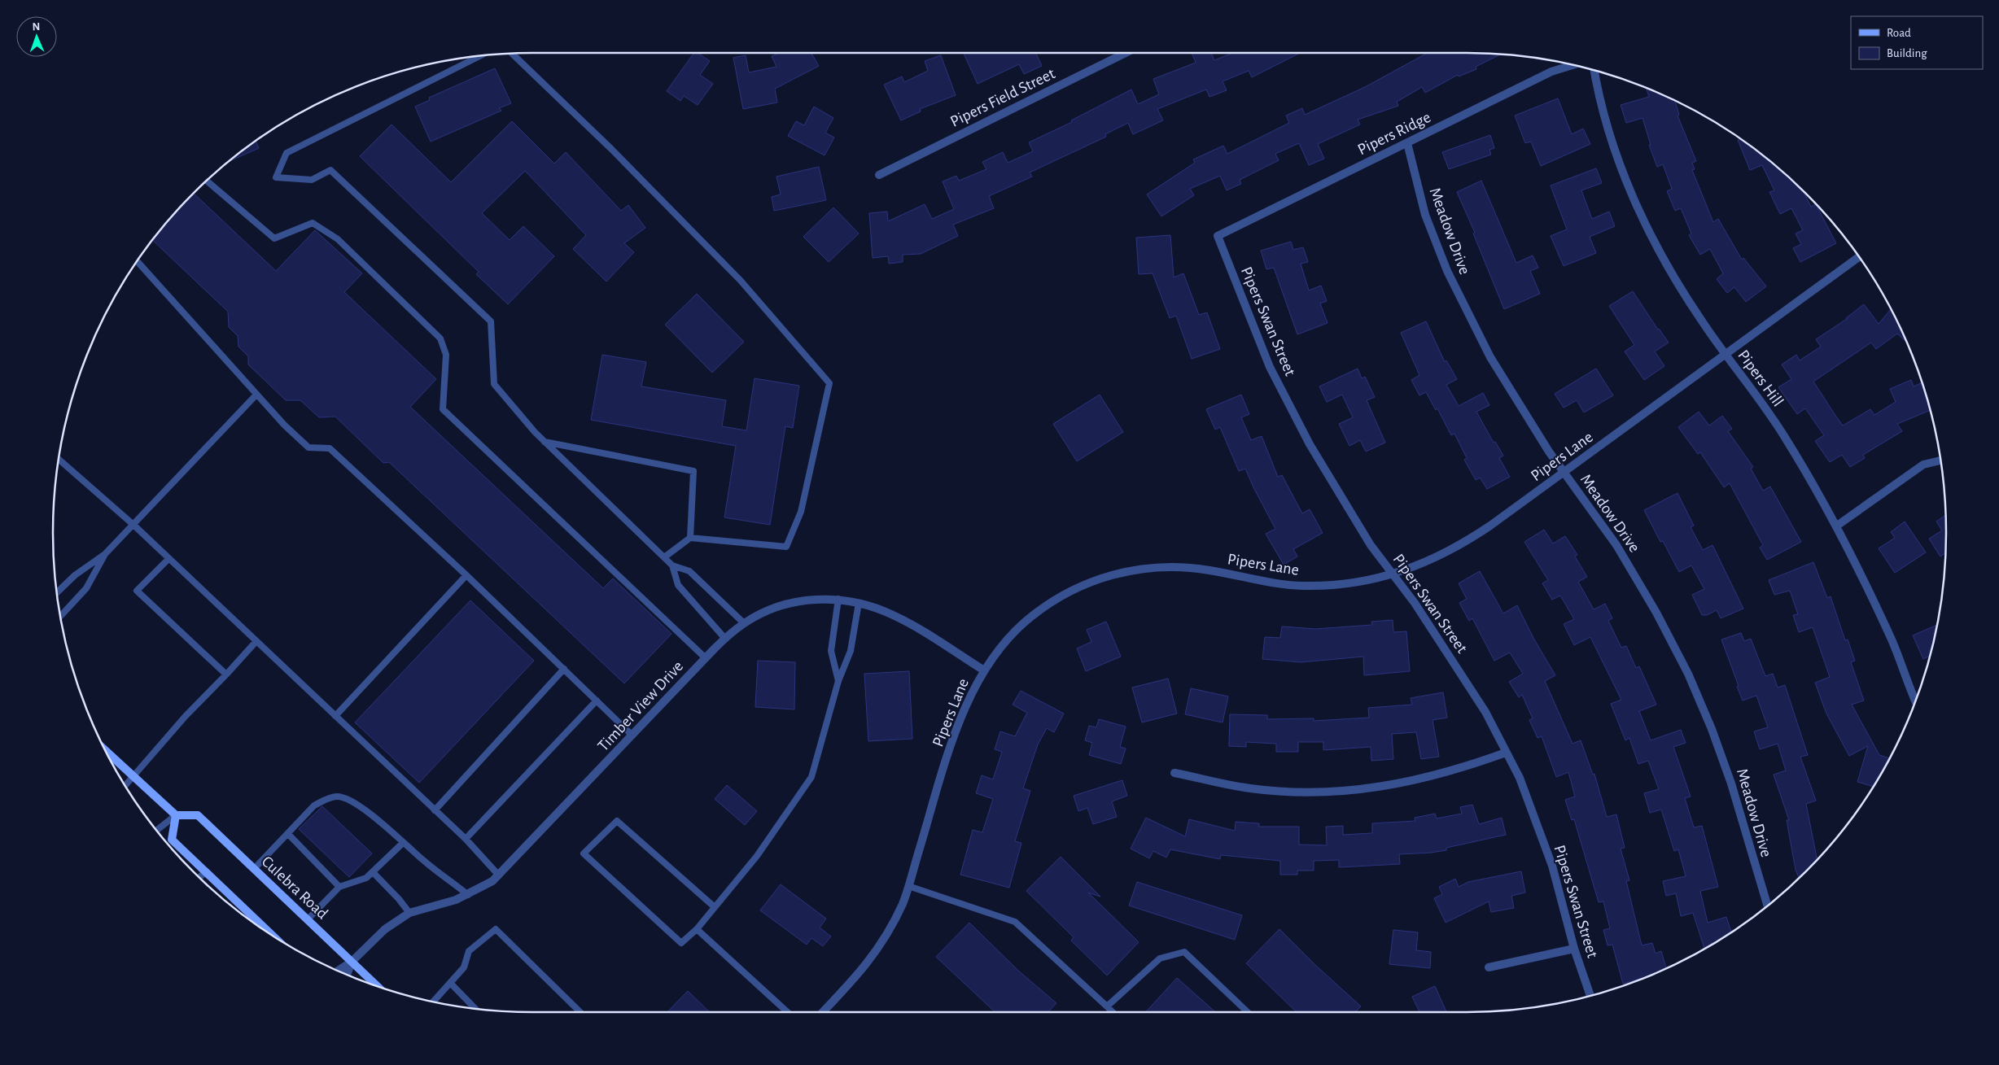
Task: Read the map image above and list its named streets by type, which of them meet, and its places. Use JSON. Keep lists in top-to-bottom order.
{
  "streets": {
    "main road": ["Culebra Road"],
    "street": [
      "Pipers Field Street",
      "Pipers Ridge",
      "Meadow Drive",
      "Pipers Swan Street",
      "Pipers Hill",
      "Pipers Lane",
      "Timber View Drive"
    ]
  },
  "crossings": [
    ["Pipers Ridge", "Meadow Drive"],
    ["Pipers Ridge", "Pipers Swan Street"],
    ["Meadow Drive", "Pipers Lane"],
    ["Pipers Swan Street", "Pipers Lane"],
    ["Pipers Hill", "Pipers Lane"],
    ["Pipers Lane", "Timber View Drive"],
    ["Timber View Drive", "Culebra Road"]
  ],
  "legend": ["Road", "Building"],
  "north": "top"
}
